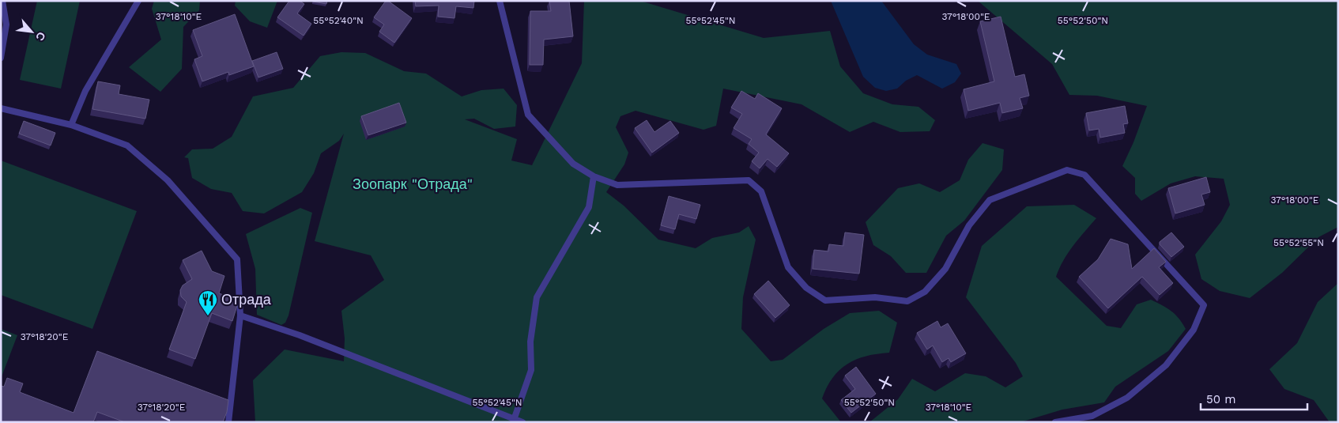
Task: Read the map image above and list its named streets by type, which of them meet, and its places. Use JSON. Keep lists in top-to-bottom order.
{
  "parks": ["Зоопарк \"Отрада\""],
  "places": {
    "restaurant": ["Отрада"]
  },
  "scale_bar": "50 m",
  "north": "bottom right",
  "coordinates": [
    "37°18'10\"E",
    "37°18'00\"E",
    "55°52'40\"N",
    "55°52'45\"N",
    "55°52'50\"N",
    "55°52'55\"N",
    "37°18'20\"E"
  ]
}
